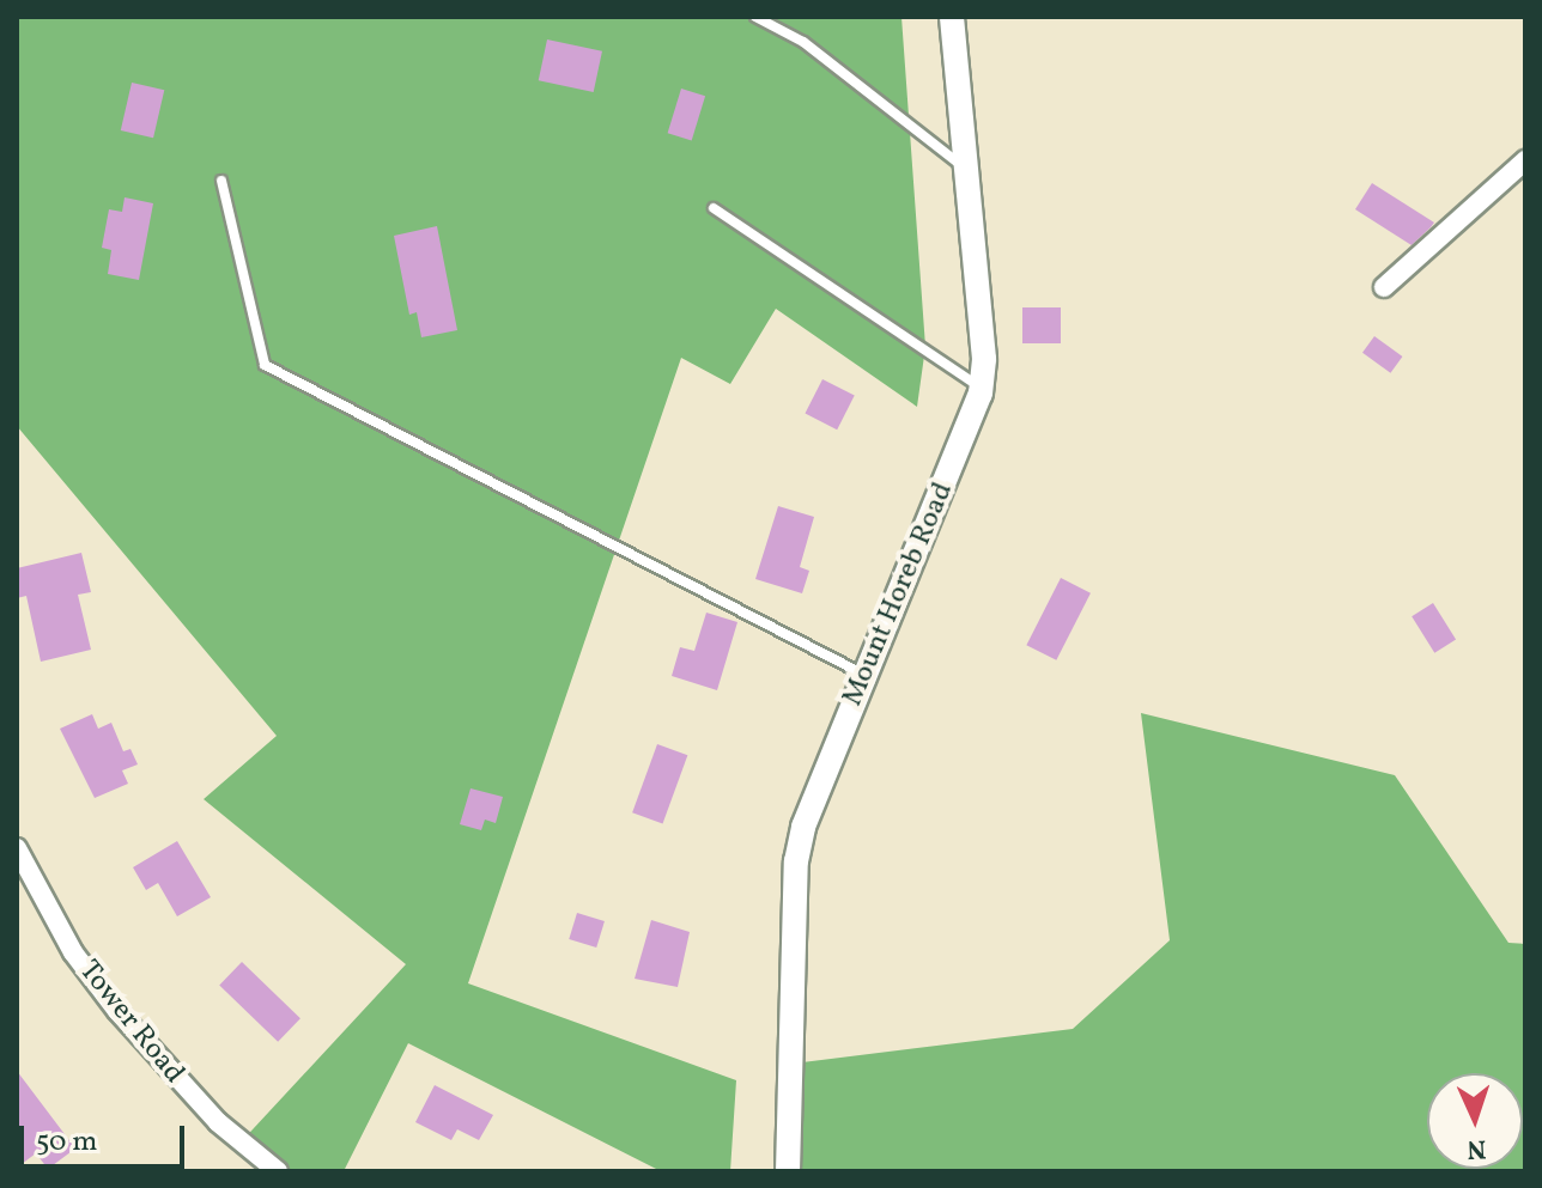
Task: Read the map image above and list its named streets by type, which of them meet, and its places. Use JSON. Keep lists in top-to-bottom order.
{
  "streets": {
    "street": ["Mount Horeb Road", "Tower Road"]
  },
  "scale_bar": "50 m",
  "north": "bottom"
}
